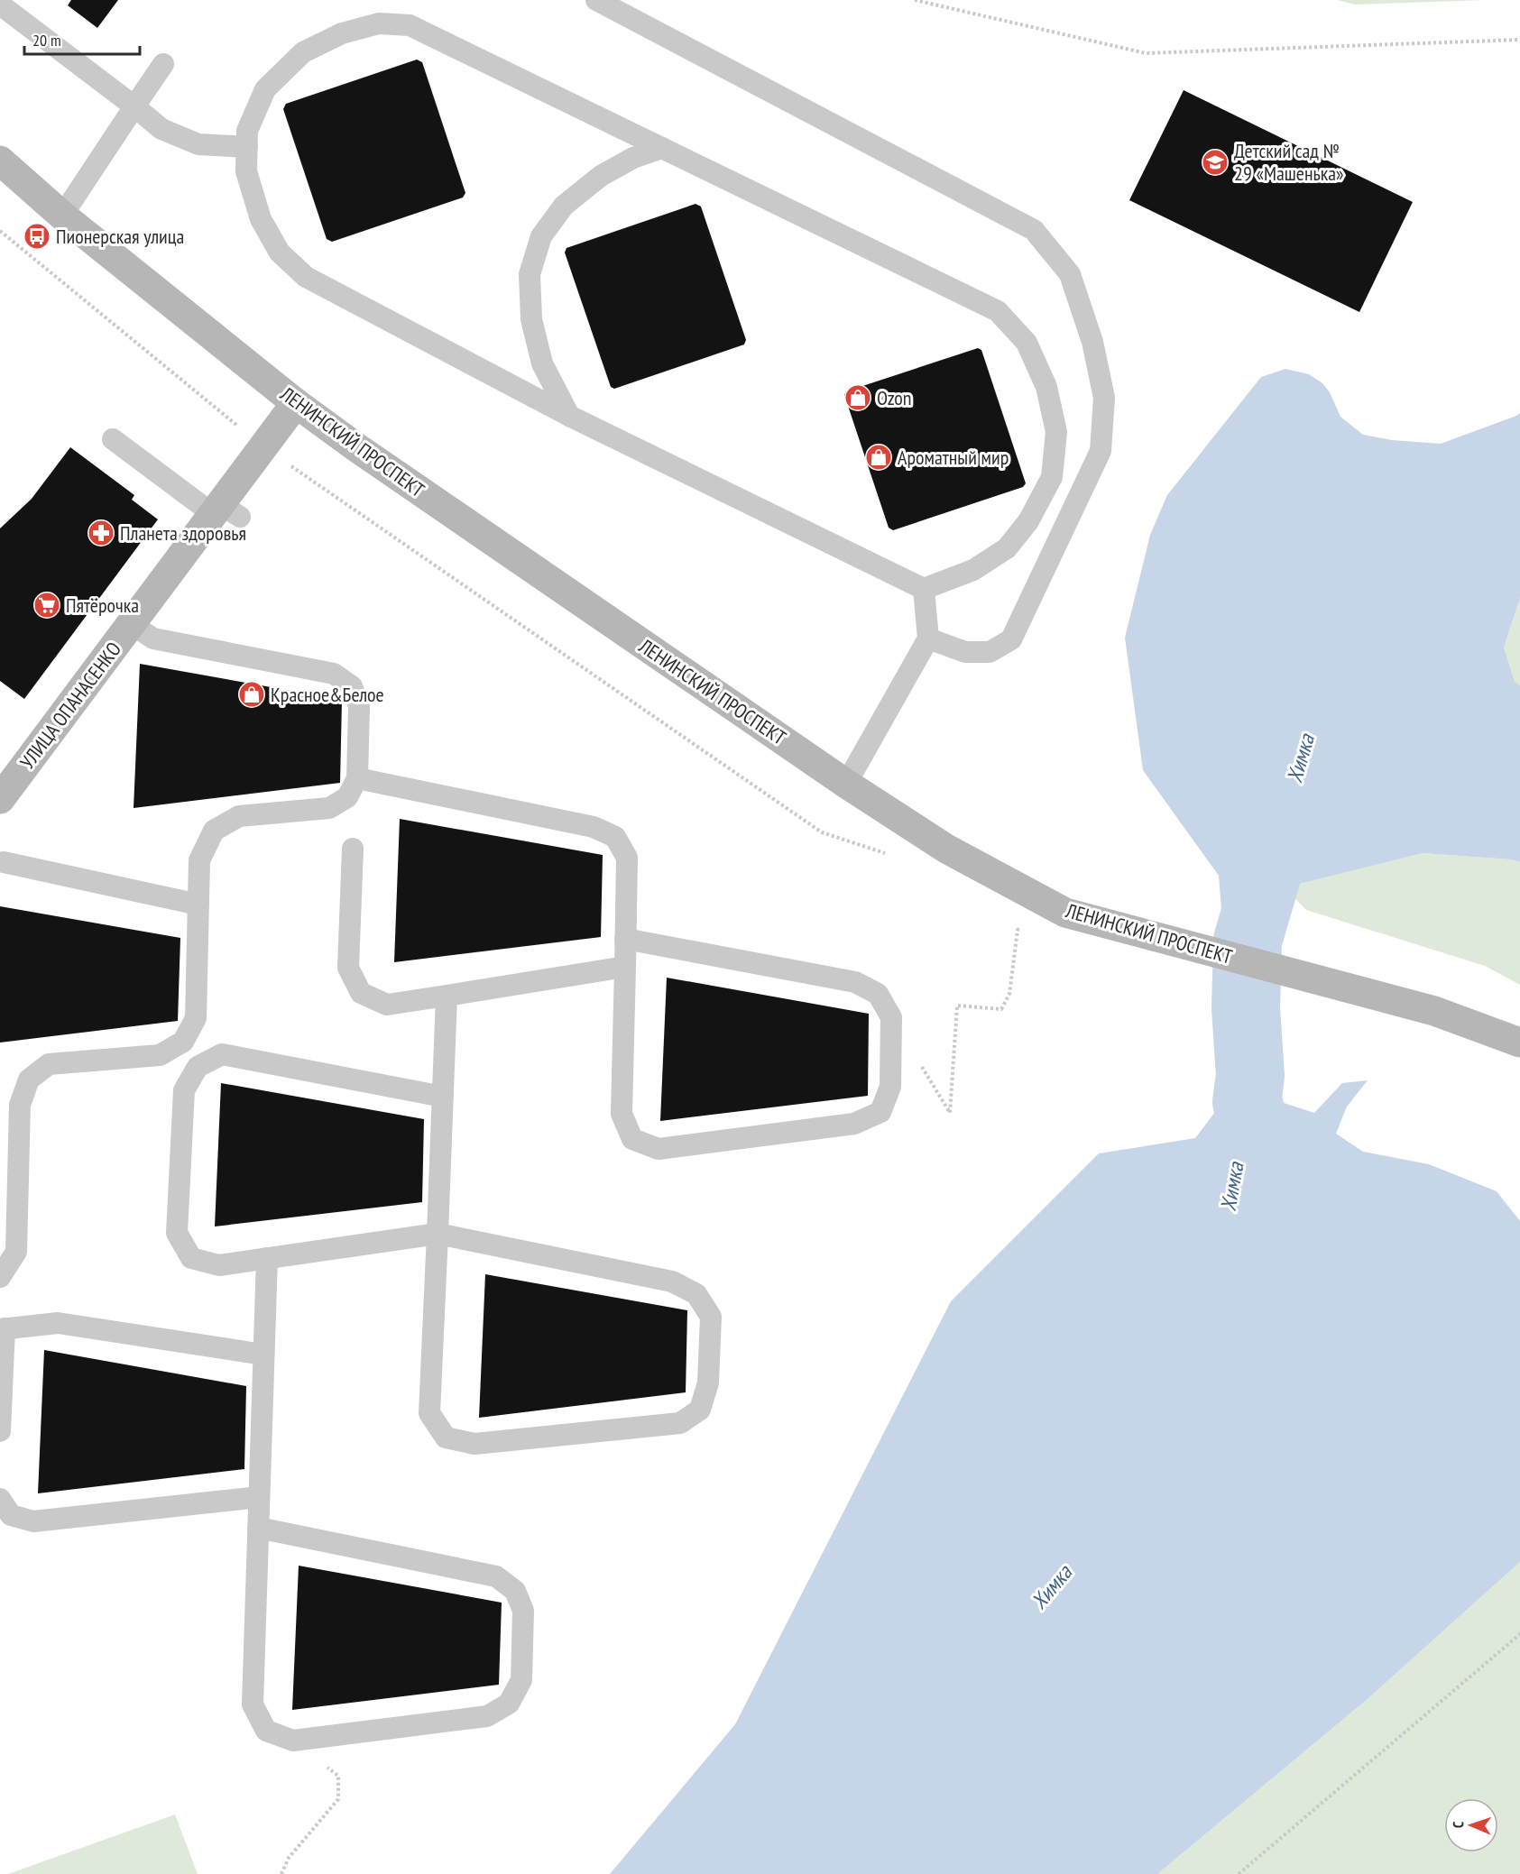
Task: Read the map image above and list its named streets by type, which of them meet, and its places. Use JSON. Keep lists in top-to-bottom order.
{
  "streets": {
    "main road": ["ЛЕНИНСКИЙ ПРОСПЕКТ", "УЛИЦА ОПАНАСЕНКО"]
  },
  "crossings": [
    ["ЛЕНИНСКИЙ ПРОСПЕКТ", "УЛИЦА ОПАНАСЕНКО"]
  ],
  "water": ["Химка"],
  "places": {
    "school or university": ["Детский сад № 29 «Машенька»"],
    "bus stop": ["Пионерская улица"],
    "shop": ["Ozon", "Ароматный мир", "Красное&Белое"],
    "pharmacy": ["Планета здоровья"],
    "supermarket": ["Пятёрочка"]
  },
  "scale_bar": "20 m",
  "north": "left"
}
